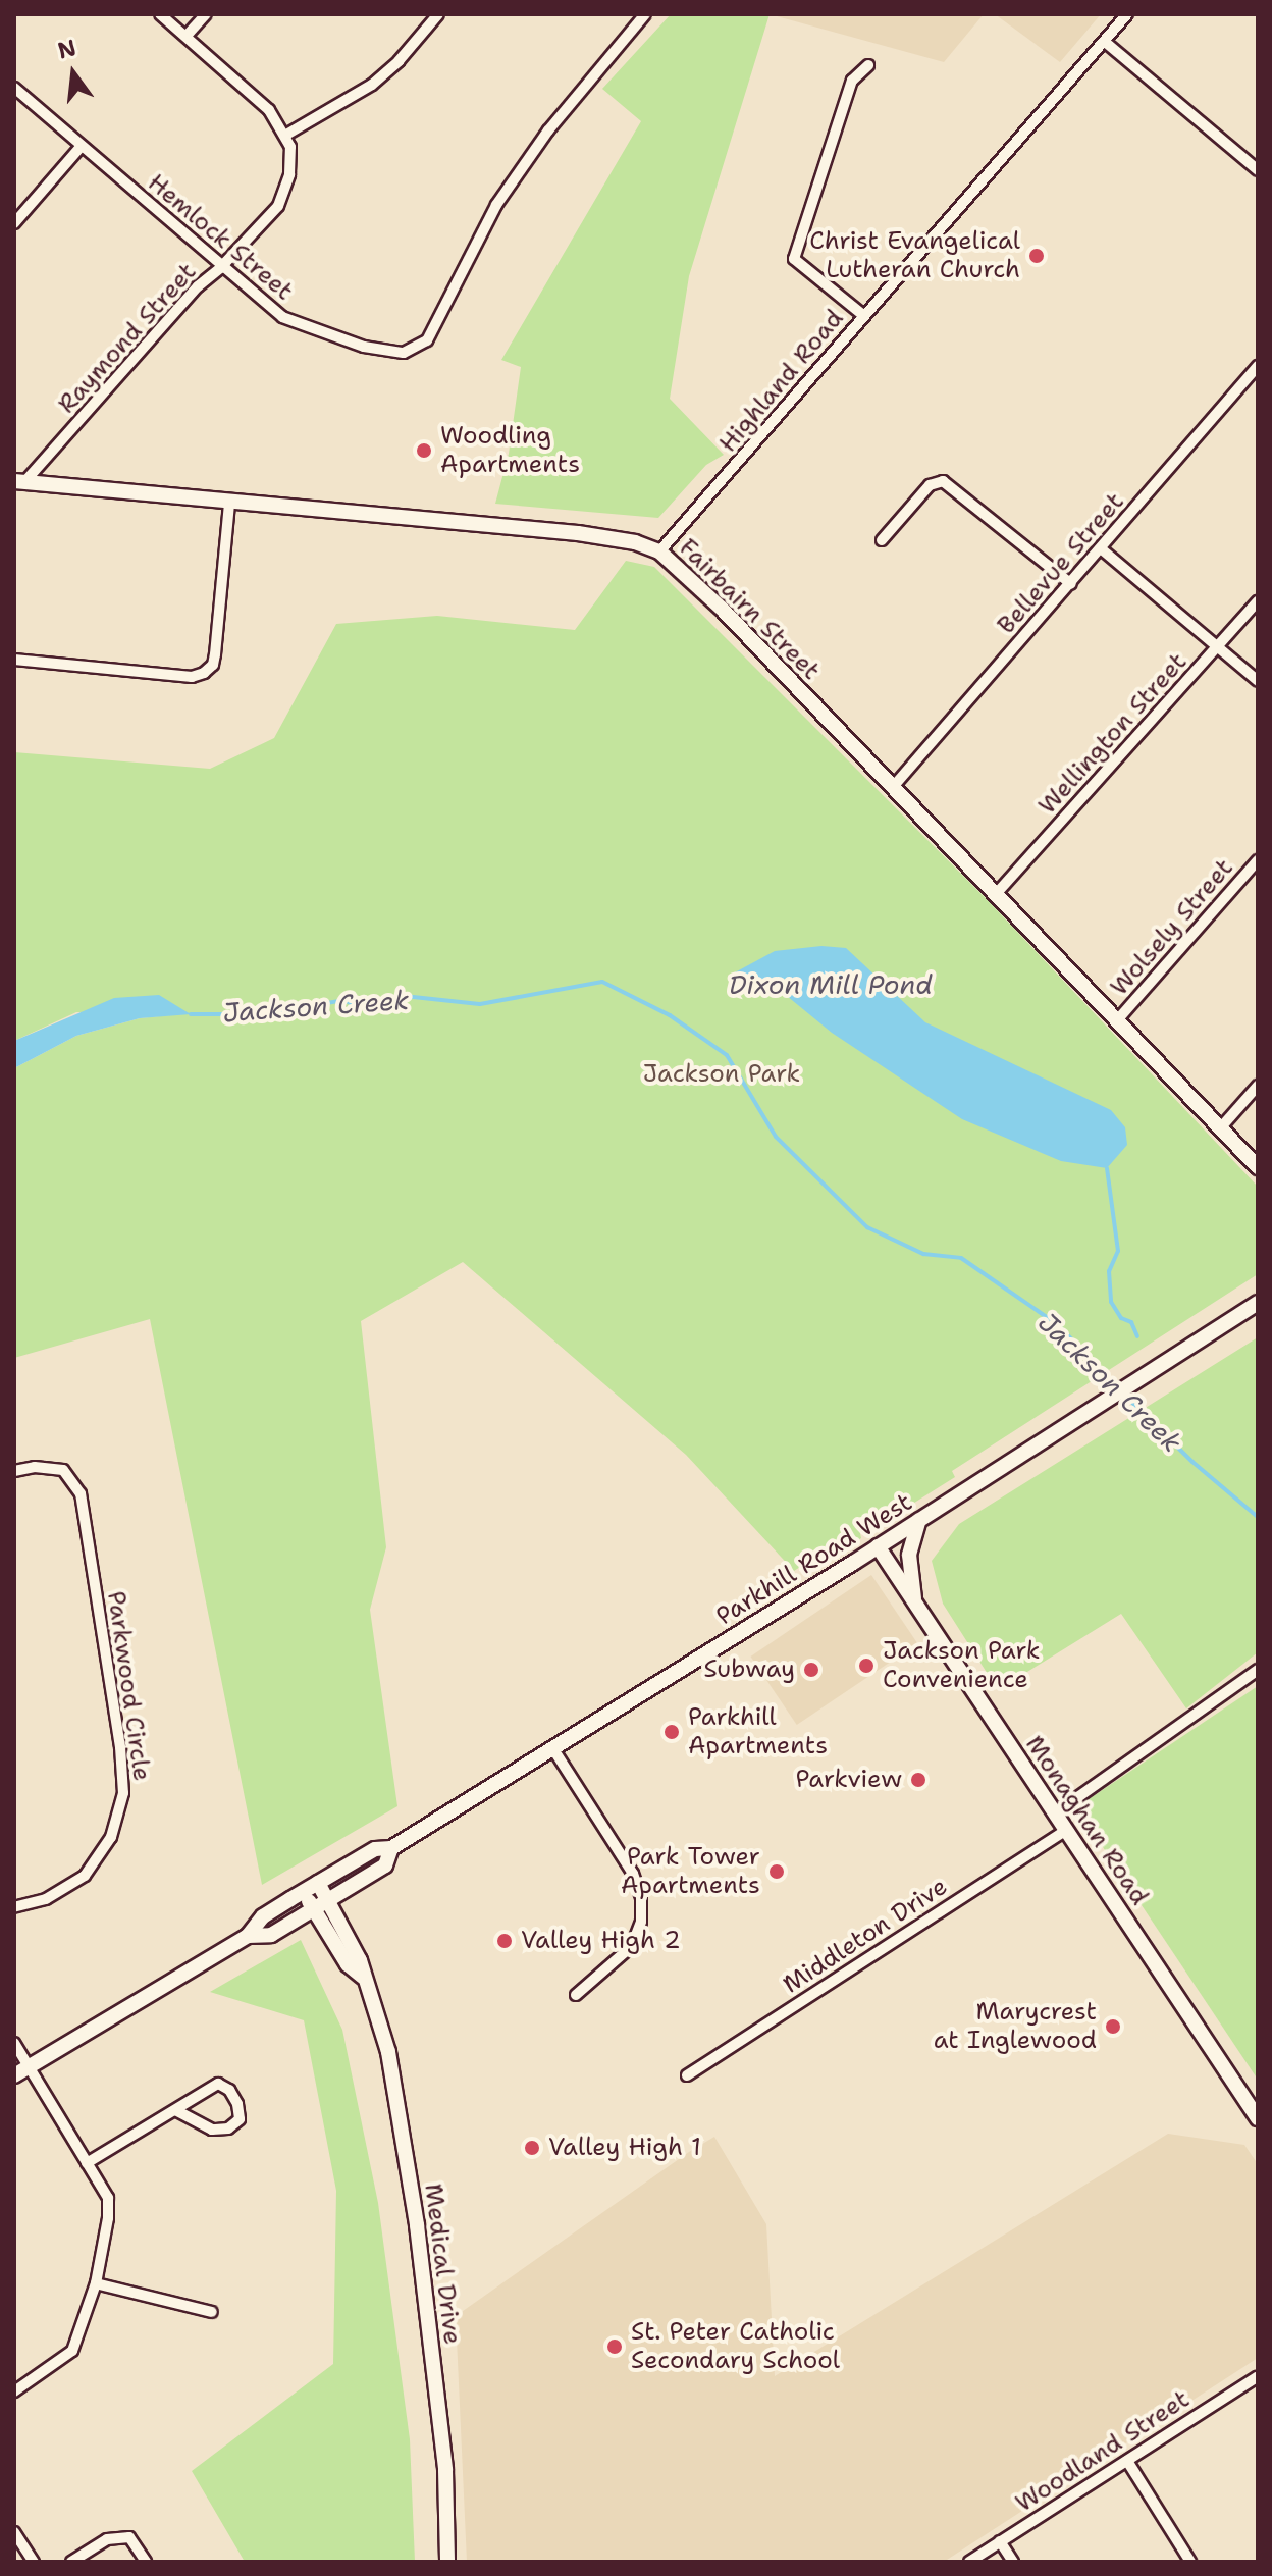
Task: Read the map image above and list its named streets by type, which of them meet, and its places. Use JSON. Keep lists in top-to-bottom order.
{
  "streets": {
    "main road": [
      "Fairbairn Street",
      "Parkhill Road West",
      "Monaghan Road",
      "Medical Drive"
    ],
    "street": [
      "Hemlock Street",
      "Raymond Street",
      "Highland Road",
      "Bellevue Street",
      "Wellington Street",
      "Wolsely Street",
      "Parkwood Circle",
      "Middleton Drive",
      "Woodland Street"
    ]
  },
  "crossings": [
    ["Hemlock Street", "Raymond Street"],
    ["Raymond Street", "Fairbairn Street"],
    ["Highland Road", "Fairbairn Street"],
    ["Bellevue Street", "Fairbairn Street"],
    ["Fairbairn Street", "Wellington Street"],
    ["Fairbairn Street", "Wolsely Street"],
    ["Parkhill Road West", "Monaghan Road"],
    ["Parkhill Road West", "Medical Drive"],
    ["Monaghan Road", "Middleton Drive"]
  ],
  "water": ["Dixon Mill Pond", "Jackson Creek"],
  "parks": ["Jackson Park"],
  "places": [
    "Christ Evangelical Lutheran Church",
    "Woodling Apartments",
    "Jackson Park Convenience",
    "Subway",
    "Parkhill Apartments",
    "Parkview",
    "Park Tower Apartments",
    "Valley High 2",
    "Marycrest at Inglewood",
    "Valley High 1",
    "St. Peter Catholic Secondary School"
  ],
  "north": "top"
}
